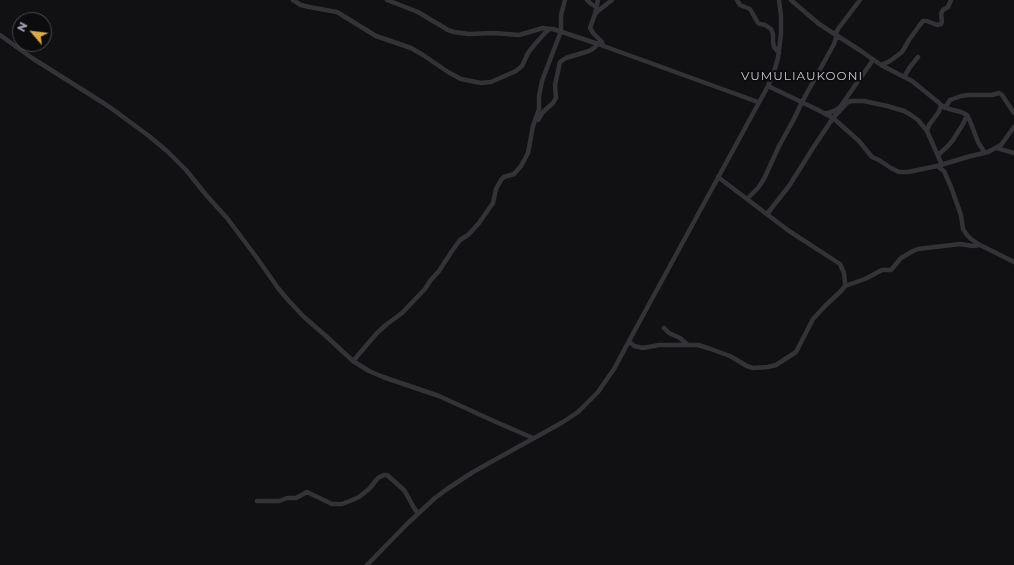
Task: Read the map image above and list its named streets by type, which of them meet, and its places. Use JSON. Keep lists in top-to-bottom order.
{
  "districts": ["VUMULIAUKOONI"],
  "north": "top left"
}
